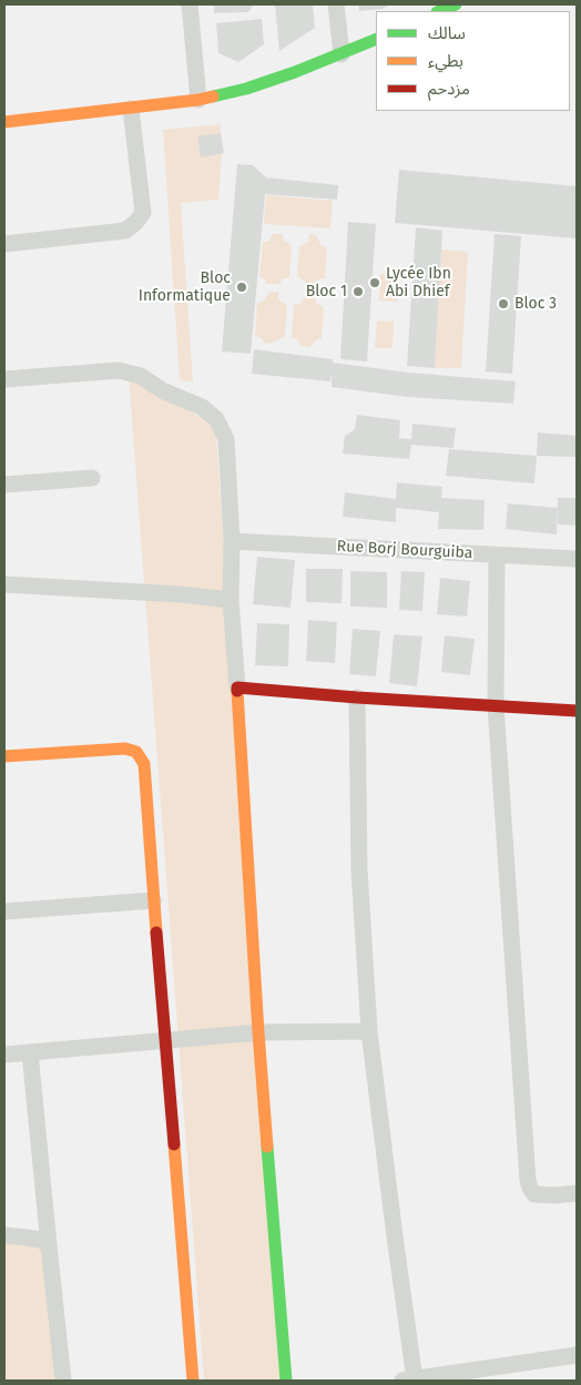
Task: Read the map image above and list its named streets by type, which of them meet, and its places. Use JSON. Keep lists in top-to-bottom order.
{
  "streets": {
    "street": ["Rue Borj Bourguiba"]
  },
  "places": [
    "Lycée Ibn Abi Dhief",
    "Bloc Informatique",
    "Bloc 1",
    "Bloc 3"
  ],
  "legend": ["سالك", "بطيء", "مزدحم"]
}
